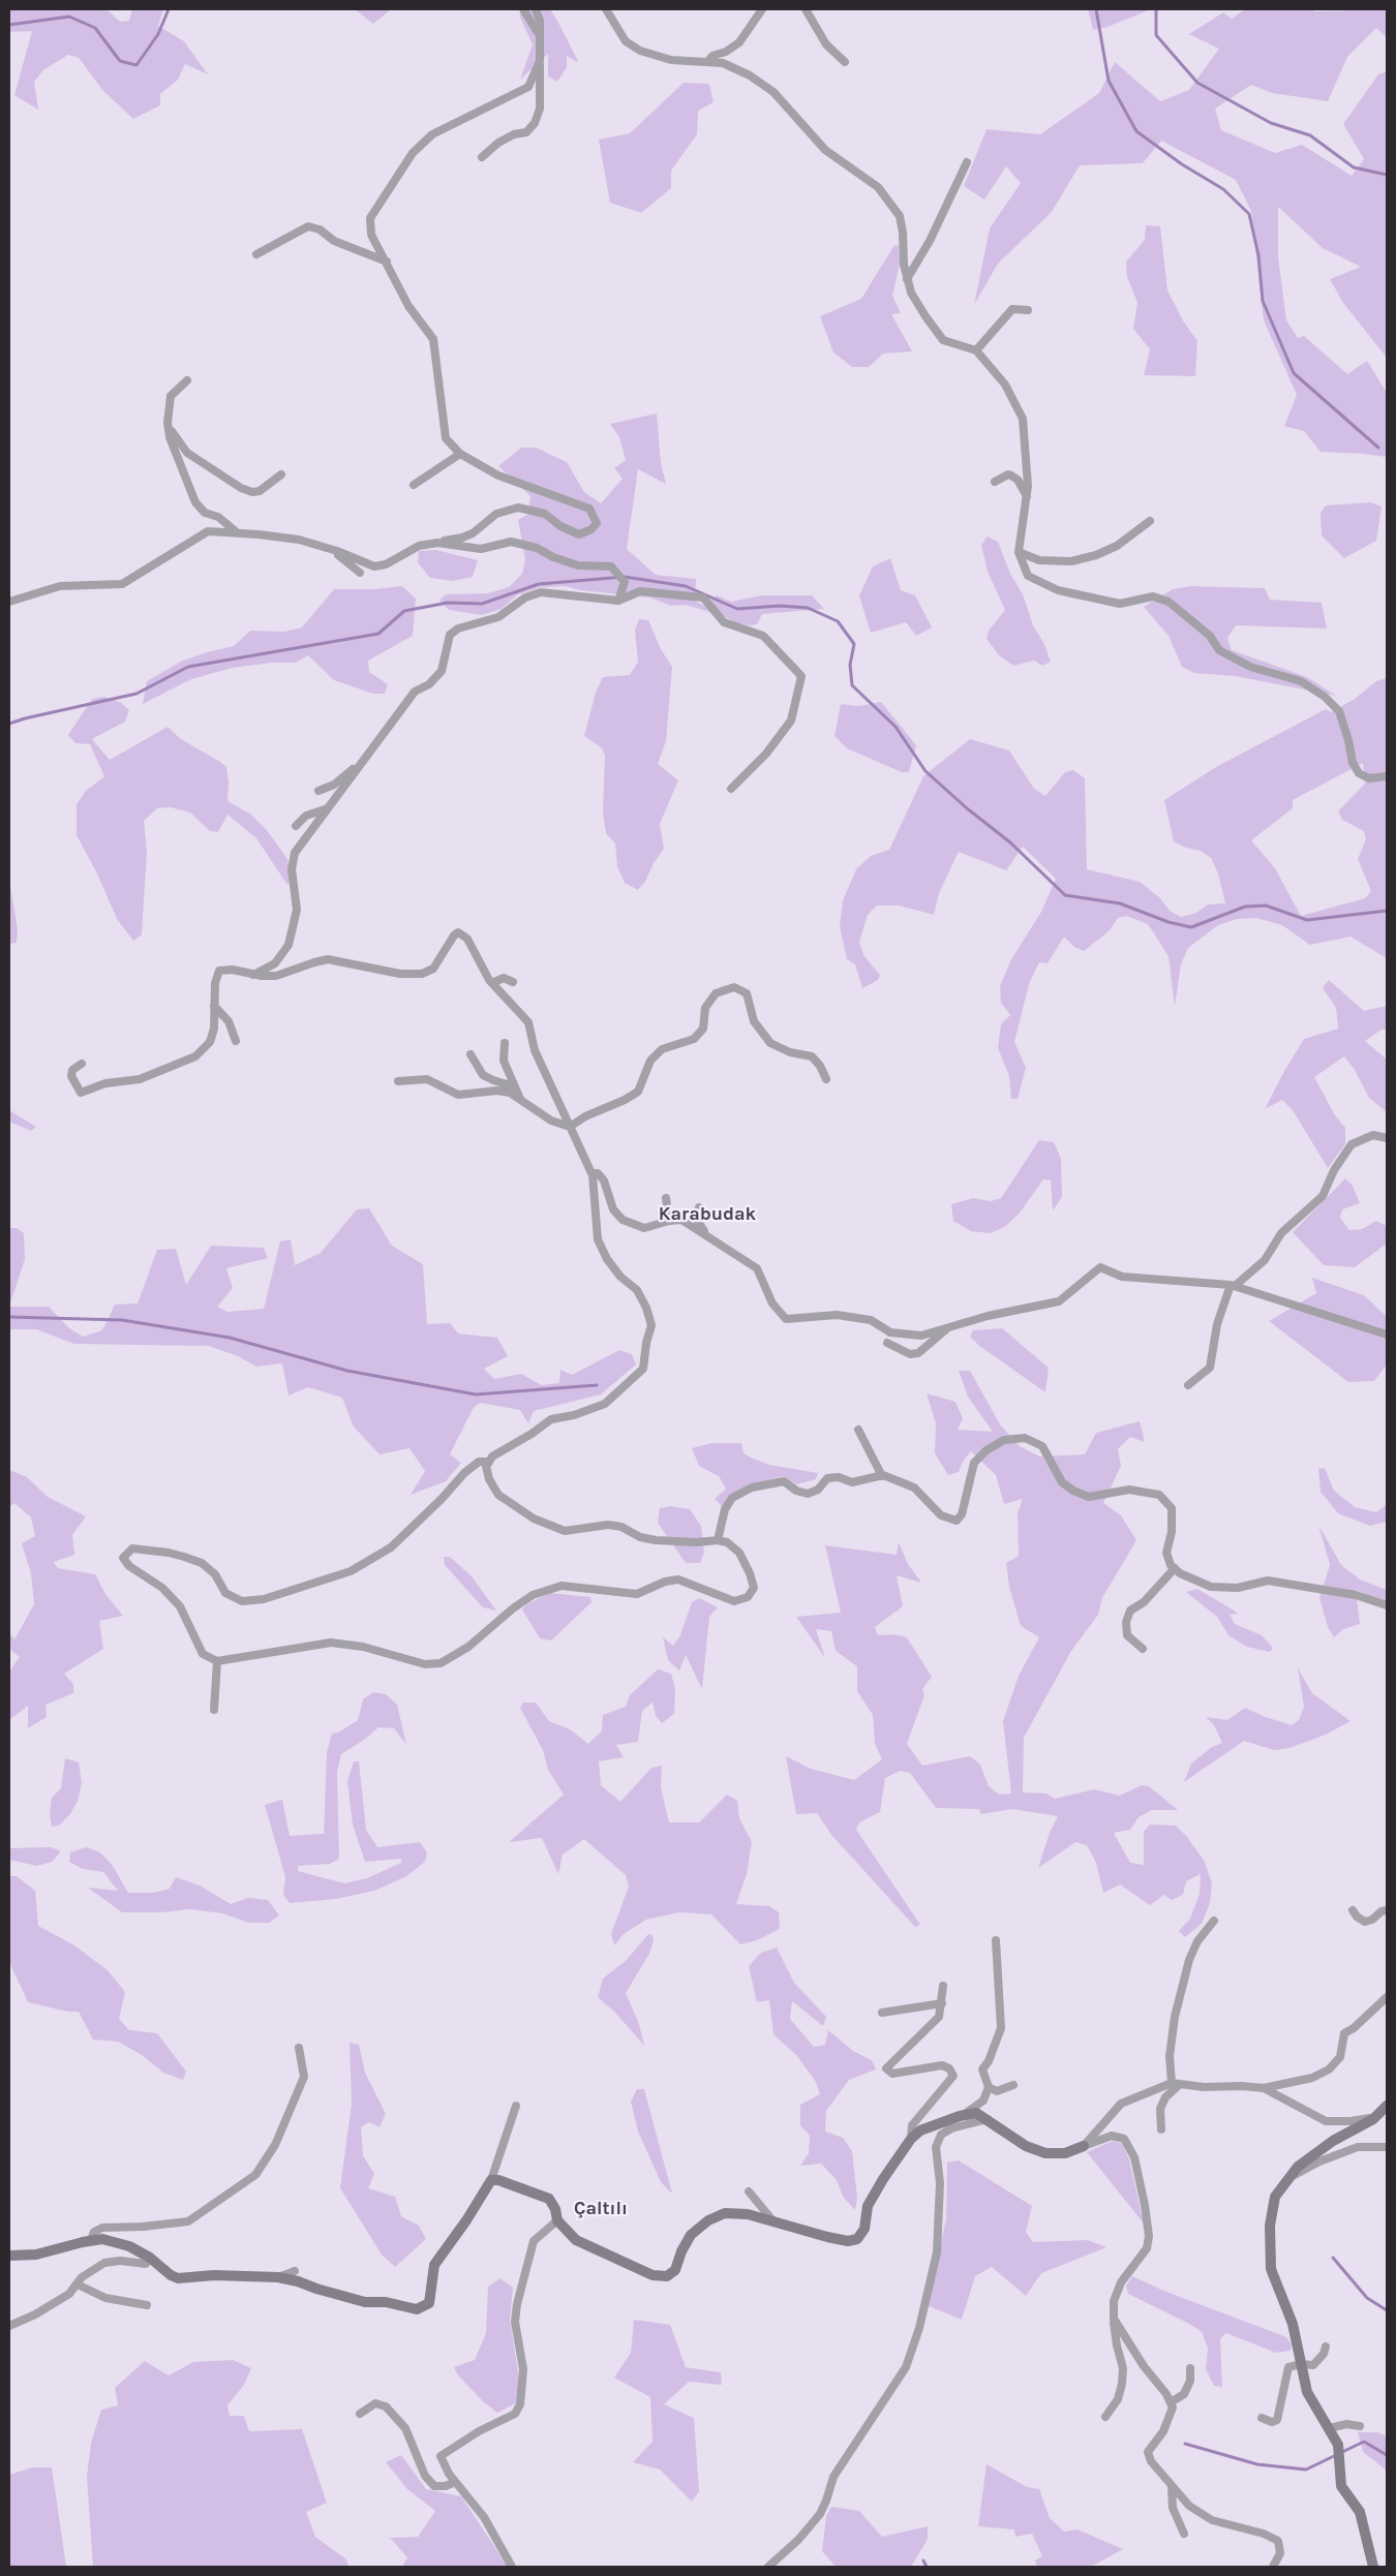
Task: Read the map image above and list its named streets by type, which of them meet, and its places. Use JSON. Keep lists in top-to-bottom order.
{
  "districts": ["Karabudak", "Çaltılı"]
}
